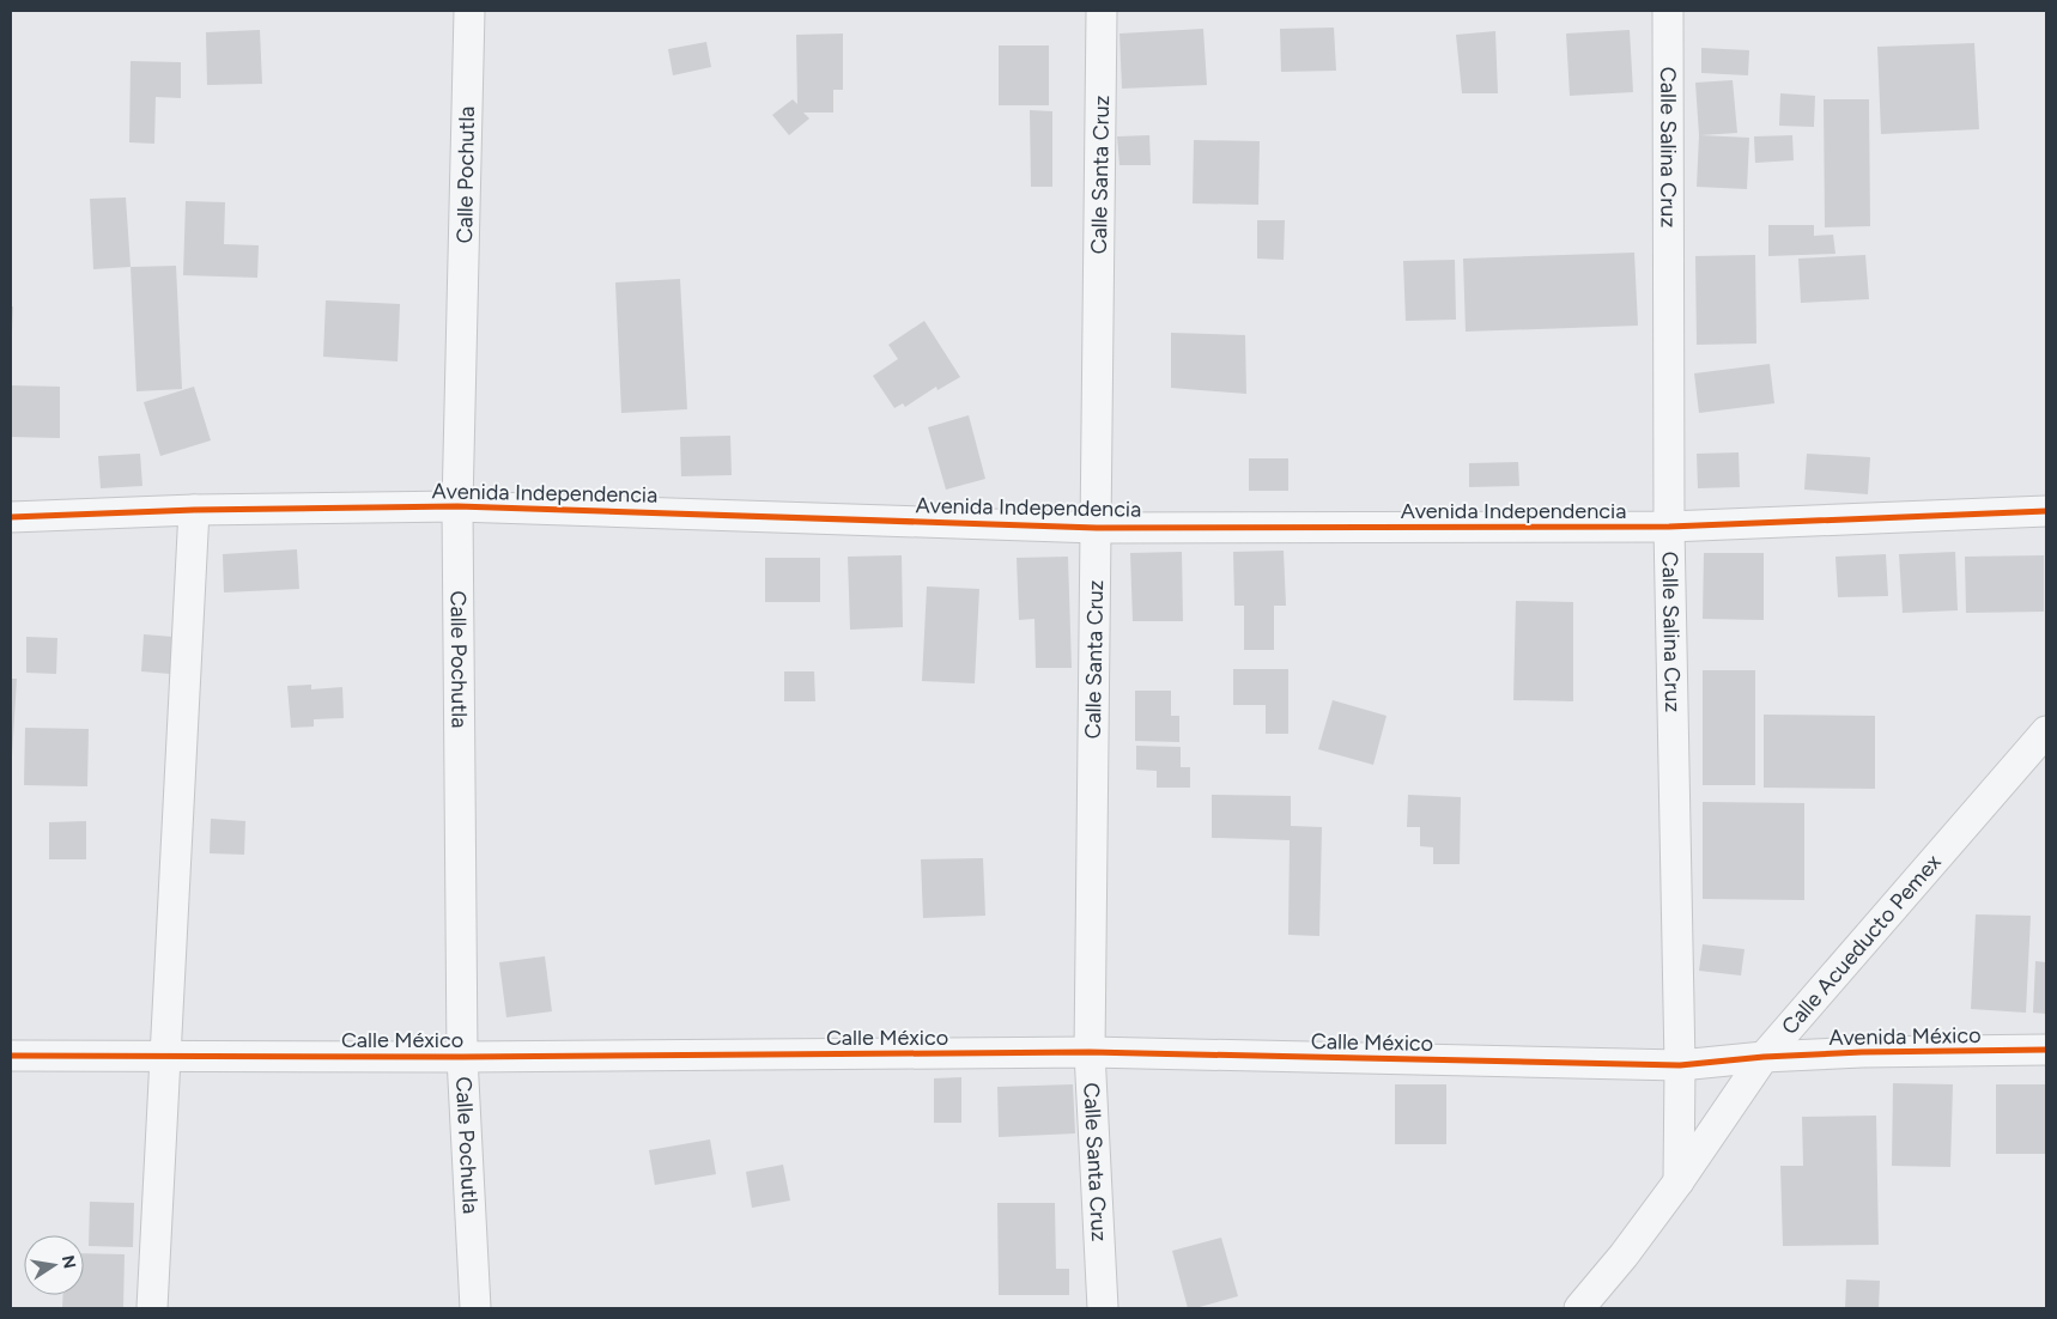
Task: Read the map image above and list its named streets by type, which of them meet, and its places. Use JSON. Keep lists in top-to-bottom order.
{
  "streets": {
    "street": [
      "Calle Salina Cruz",
      "Calle Pochutla",
      "Calle Santa Cruz",
      "Avenida Independencia",
      "Calle Acueducto Pemex",
      "Avenida México",
      "Calle México"
    ]
  },
  "crossings": [
    ["Calle Salina Cruz", "Avenida Independencia"],
    ["Calle Salina Cruz", "Calle Acueducto Pemex"],
    ["Calle Salina Cruz", "Calle México"],
    ["Calle Pochutla", "Avenida Independencia"],
    ["Calle Pochutla", "Calle México"],
    ["Calle Santa Cruz", "Avenida Independencia"],
    ["Calle Santa Cruz", "Calle México"],
    ["Calle Acueducto Pemex", "Avenida México"],
    ["Calle Acueducto Pemex", "Calle México"],
    ["Avenida México", "Calle México"]
  ],
  "north": "right"
}
